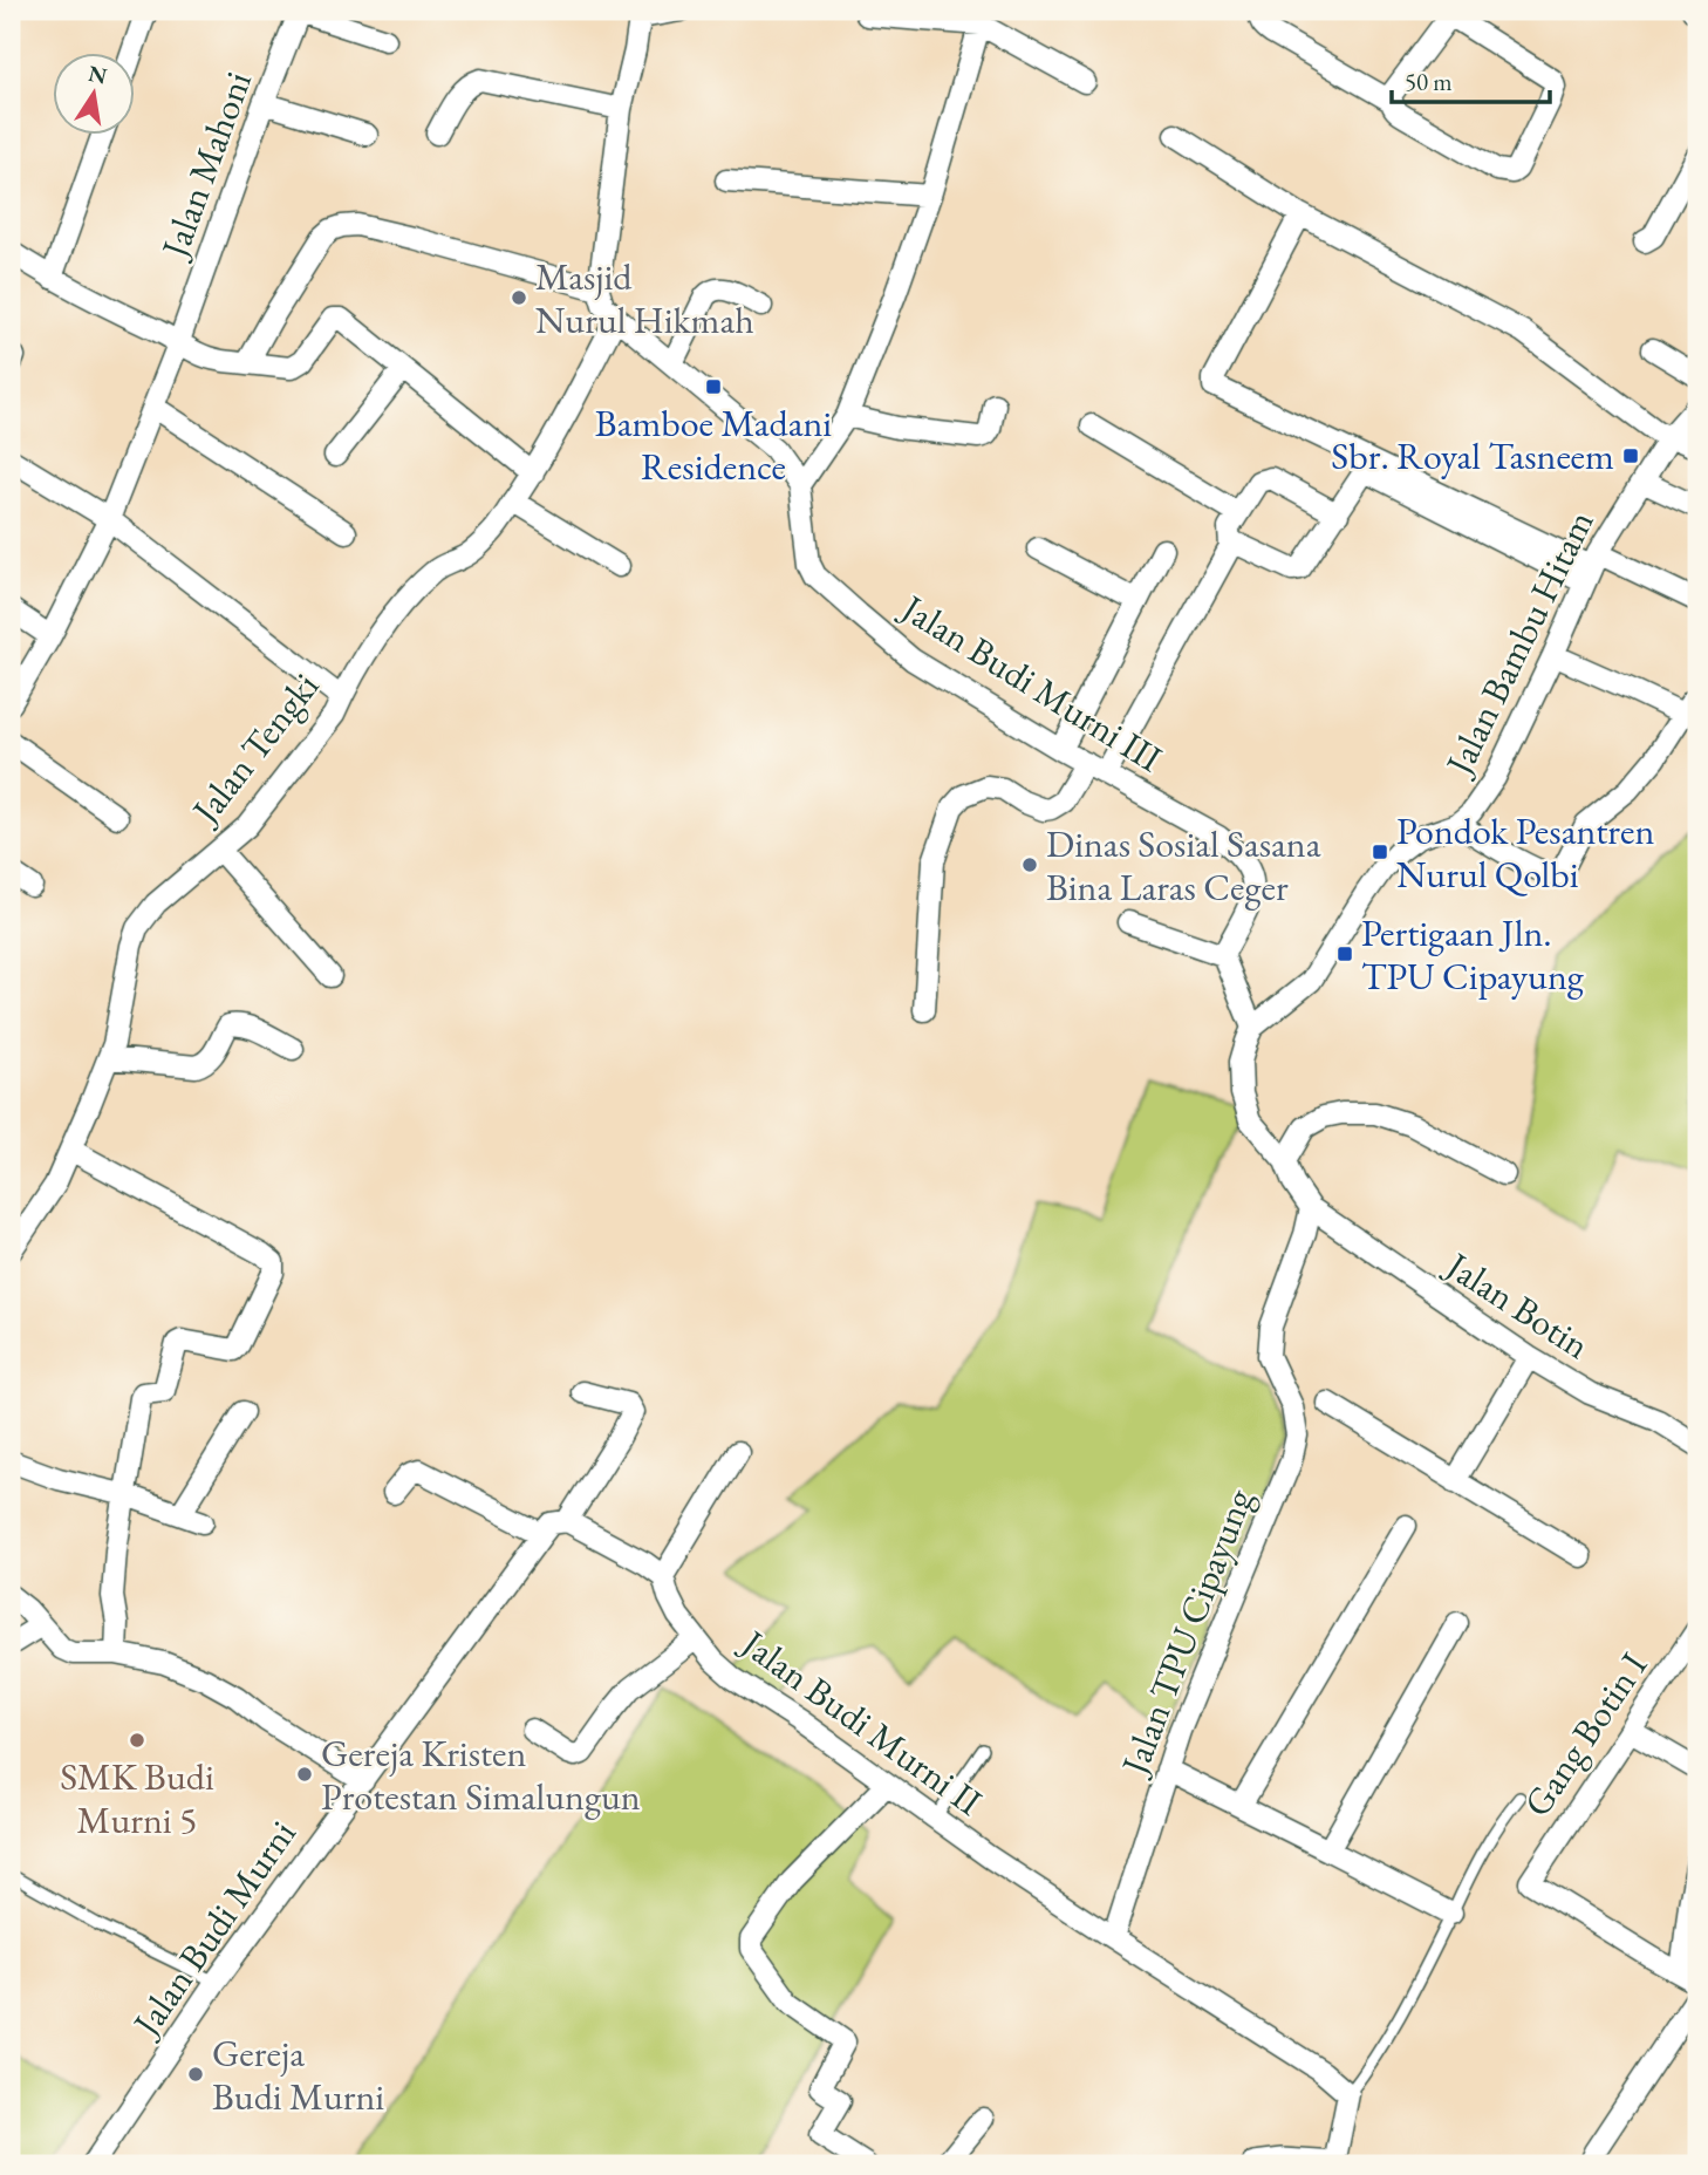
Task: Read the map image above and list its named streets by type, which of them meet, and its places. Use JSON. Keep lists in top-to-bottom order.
{
  "streets": {
    "street": [
      "Jalan Mahoni",
      "Jalan Bambu Hitam",
      "Jalan Budi Murni III",
      "Jalan Tengki",
      "Jalan Botin",
      "Jalan TPU Cipayung",
      "Jalan Budi Murni II",
      "Gang Botin I",
      "Jalan Budi Murni"
    ]
  },
  "crossings": [
    ["Jalan Budi Murni III", "Jalan Tengki"],
    ["Jalan Botin", "Jalan TPU Cipayung"],
    ["Jalan TPU Cipayung", "Jalan Budi Murni II"]
  ],
  "places": {
    "other": [
      "Masjid Nurul Hikmah",
      "Dinas Sosial Sasana Bina Laras Ceger",
      "SMK Budi Murni 5",
      "Gereja Kristen Protestan Simalungun",
      "Gereja Budi Murni"
    ],
    "transit": [
      "Bamboe Madani Residence",
      "Sbr. Royal Tasneem",
      "Pondok Pesantren Nurul Qolbi",
      "Pertigaan Jln. TPU Cipayung"
    ]
  },
  "scale_bar": "50 m",
  "north": "top"
}
